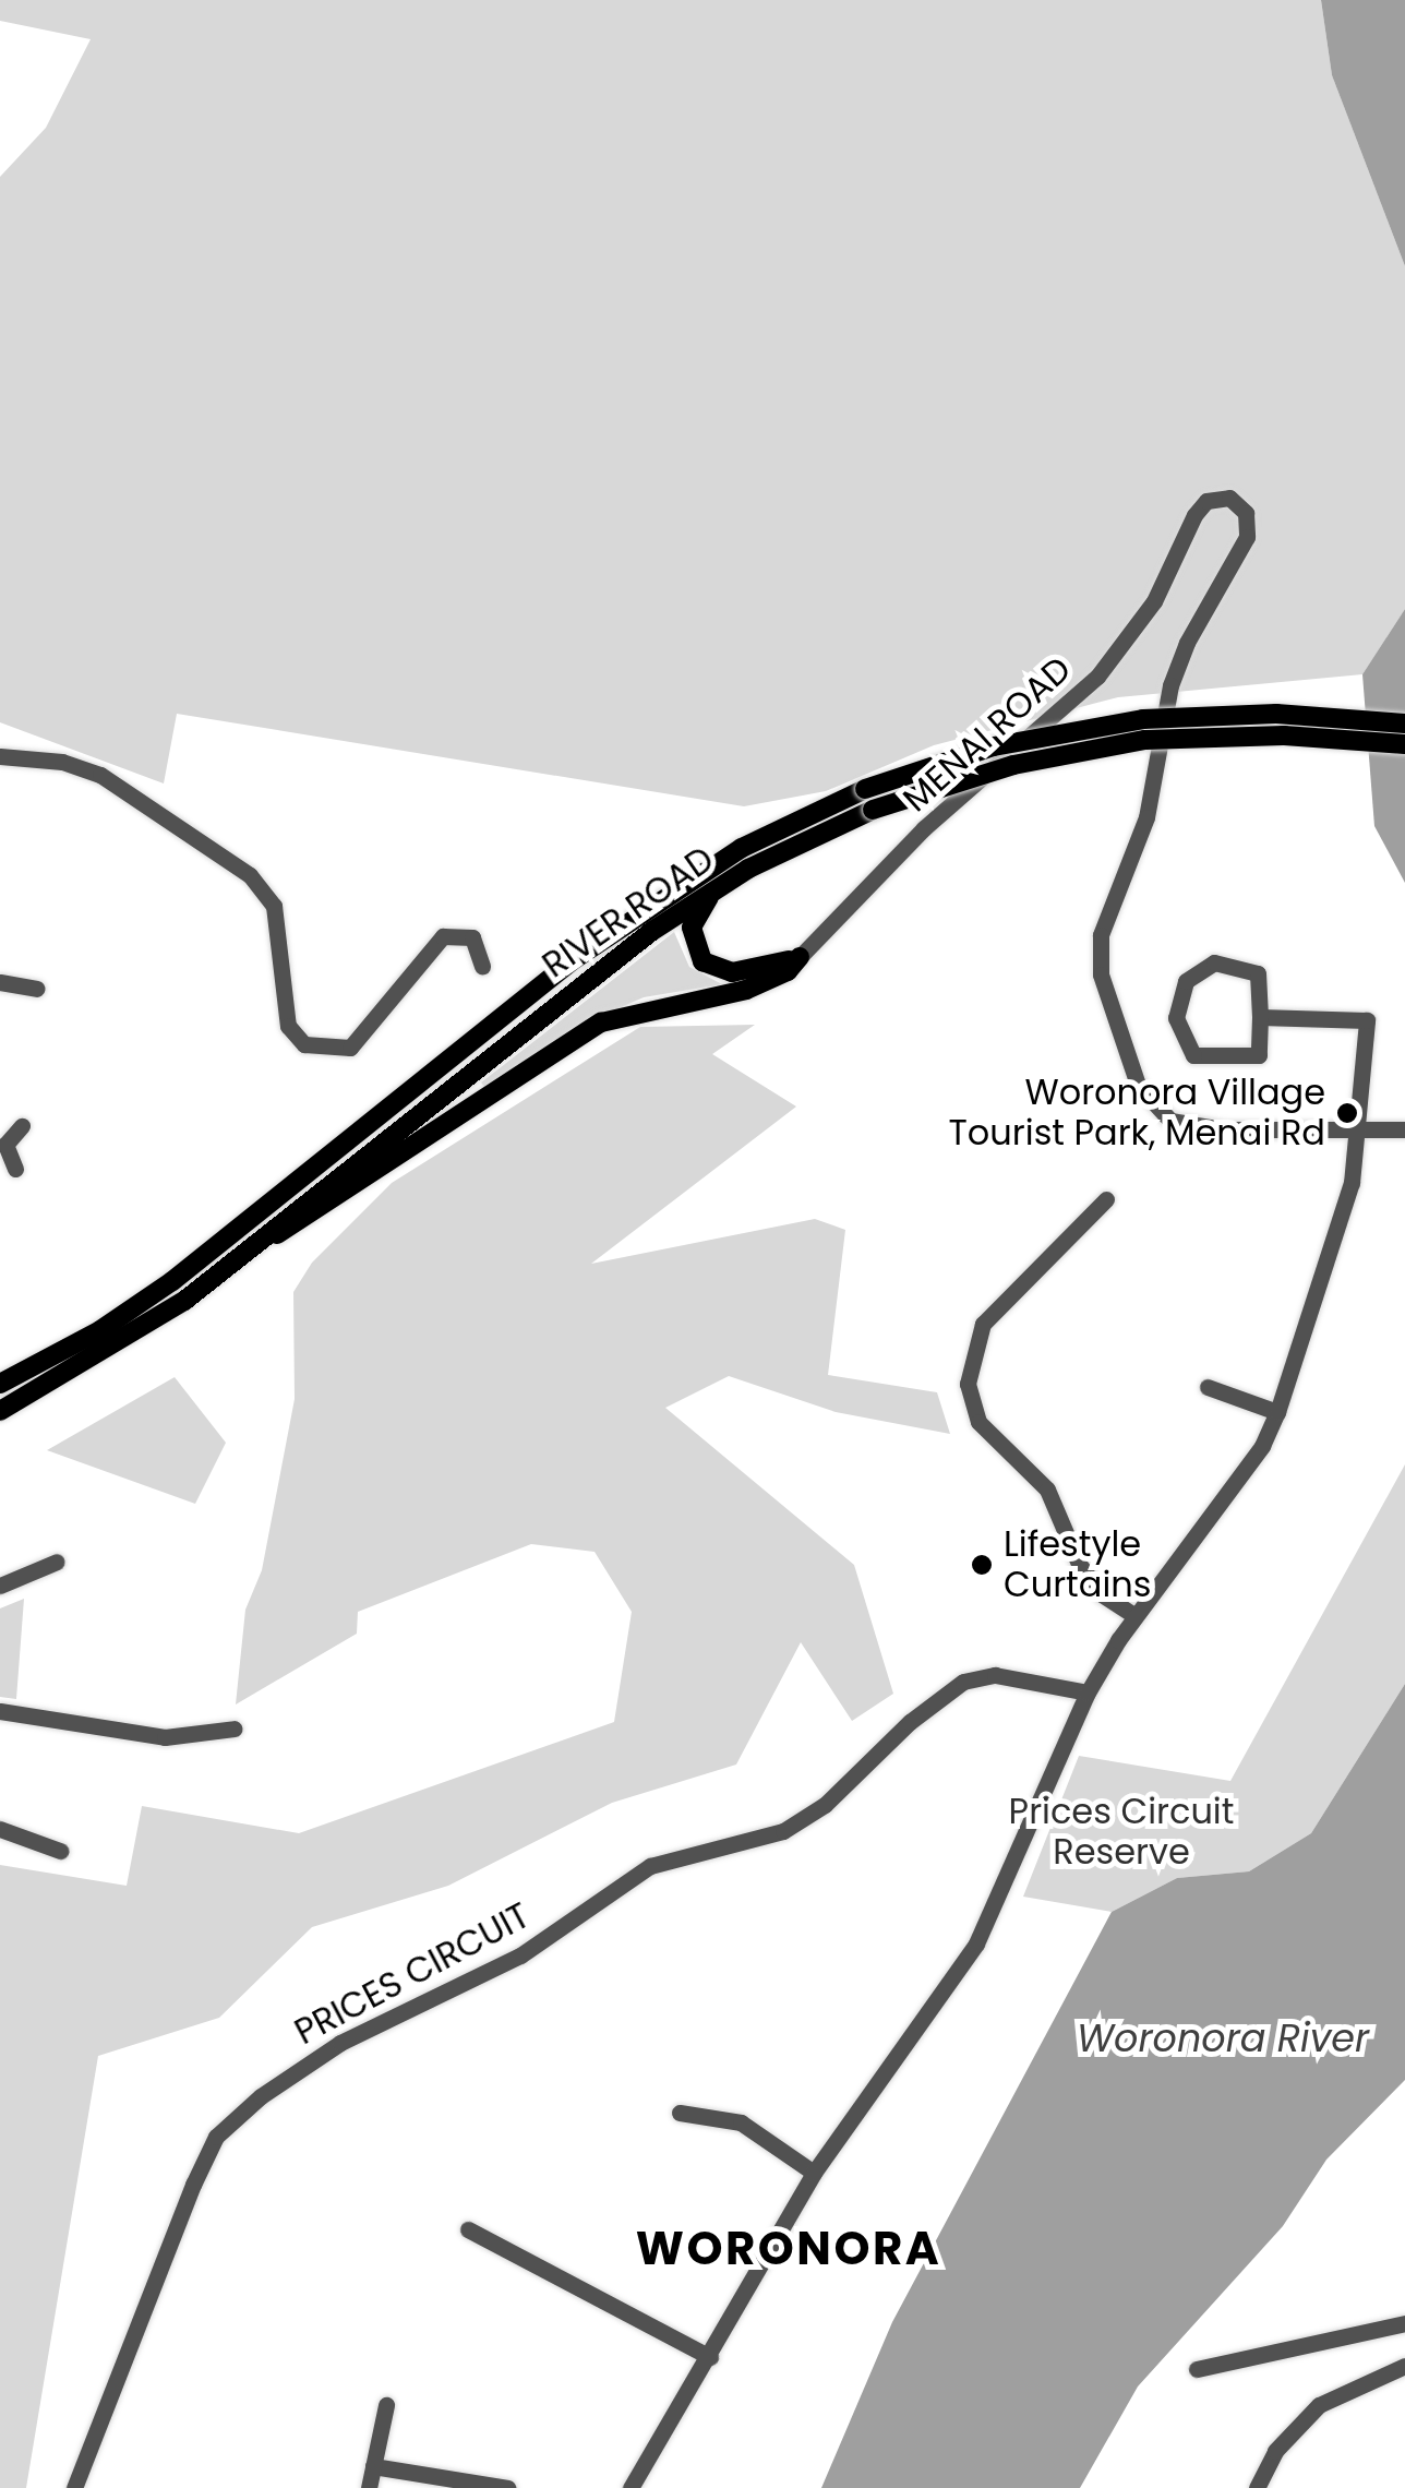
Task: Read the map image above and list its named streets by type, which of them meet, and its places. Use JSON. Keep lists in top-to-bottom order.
{
  "streets": {
    "main road": ["RIVER ROAD"],
    "street": ["MENAI ROAD", "PRICES CIRCUIT"]
  },
  "districts": ["WORONORA"],
  "water": ["Woronora River"],
  "parks": ["Prices Circuit Reserve"],
  "places": ["Woronora Village Tourist Park, Menai Rd", "Lifestyle Curtains"]
}
